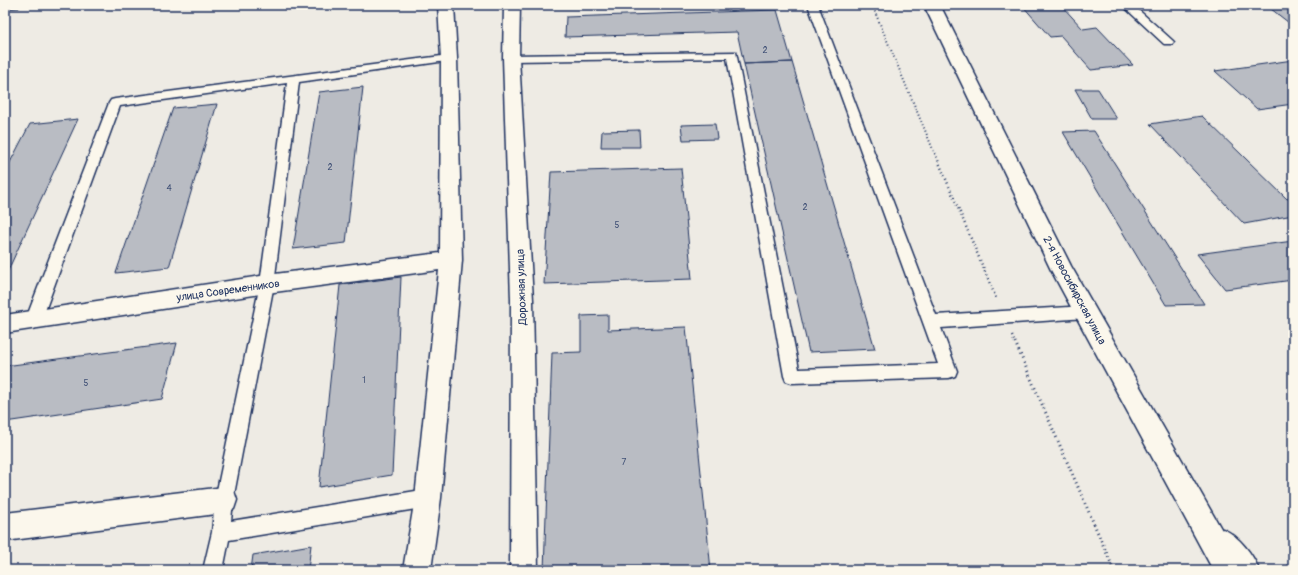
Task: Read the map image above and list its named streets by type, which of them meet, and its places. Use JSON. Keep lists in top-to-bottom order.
{
  "streets": {
    "street": ["Дорожная улица", "улица Современников", "2-я Новосибирская улица"]
  },
  "house_numbers": [
    "2",
    "2",
    "4",
    "2",
    "5",
    "1",
    "5",
    "7"
  ]
}
